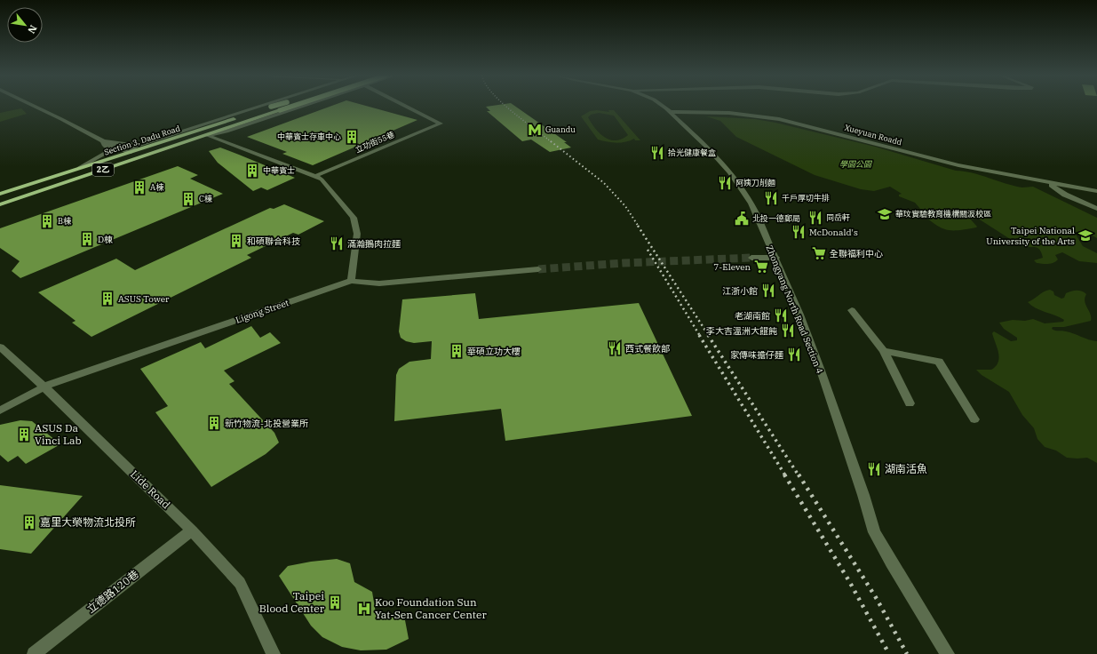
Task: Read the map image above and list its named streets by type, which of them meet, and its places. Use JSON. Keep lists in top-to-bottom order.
{
  "streets": {
    "main road": ["Section 3, Dadu Road", "2乙"],
    "street": [
      "Xueyuan Roadd",
      "立功街55巷",
      "Zhongyang North Road Section 4",
      "Ligong Street",
      "Lide Road",
      "立德路120巷"
    ]
  },
  "crossings": [
    ["Xueyuan Roadd", "Zhongyang North Road Section 4"],
    ["Ligong Street", "Lide Road"],
    ["Lide Road", "立德路120巷"]
  ],
  "parks": ["學園公園"],
  "places": {
    "metro station": ["Guandu"],
    "building": [
      "中華賓士存車中心",
      "中華賓士",
      "A棟",
      "C棟",
      "B棟",
      "D棟",
      "和碩聯合科技",
      "ASUS Tower",
      "華碩立功大樓",
      "新竹物流-北投營業所",
      "ASUS Da Vinci Lab",
      "嘉里大榮物流北投所",
      "Taipei Blood Center"
    ],
    "restaurant": [
      "拾光健康餐盒",
      "阿姨刀削麵",
      "千戶厚切牛排",
      "同岳軒",
      "McDonald's",
      "滿瀚鵝肉拉麵",
      "江浙小館",
      "老湖南館",
      "李大吉溫洲大餛飩",
      "西式餐飲部",
      "家傳味擔仔麵",
      "湖南活魚"
    ],
    "school or university": ["華玟實驗教育機構關汳校區", "Taipei National University of the Arts"],
    "public building": ["北投一德郵局"],
    "supermarket": ["全聯福利中心", "7-Eleven"],
    "hospital": ["Koo Foundation Sun Yat-Sen Cancer Center"]
  },
  "north": "bottom right"
}
